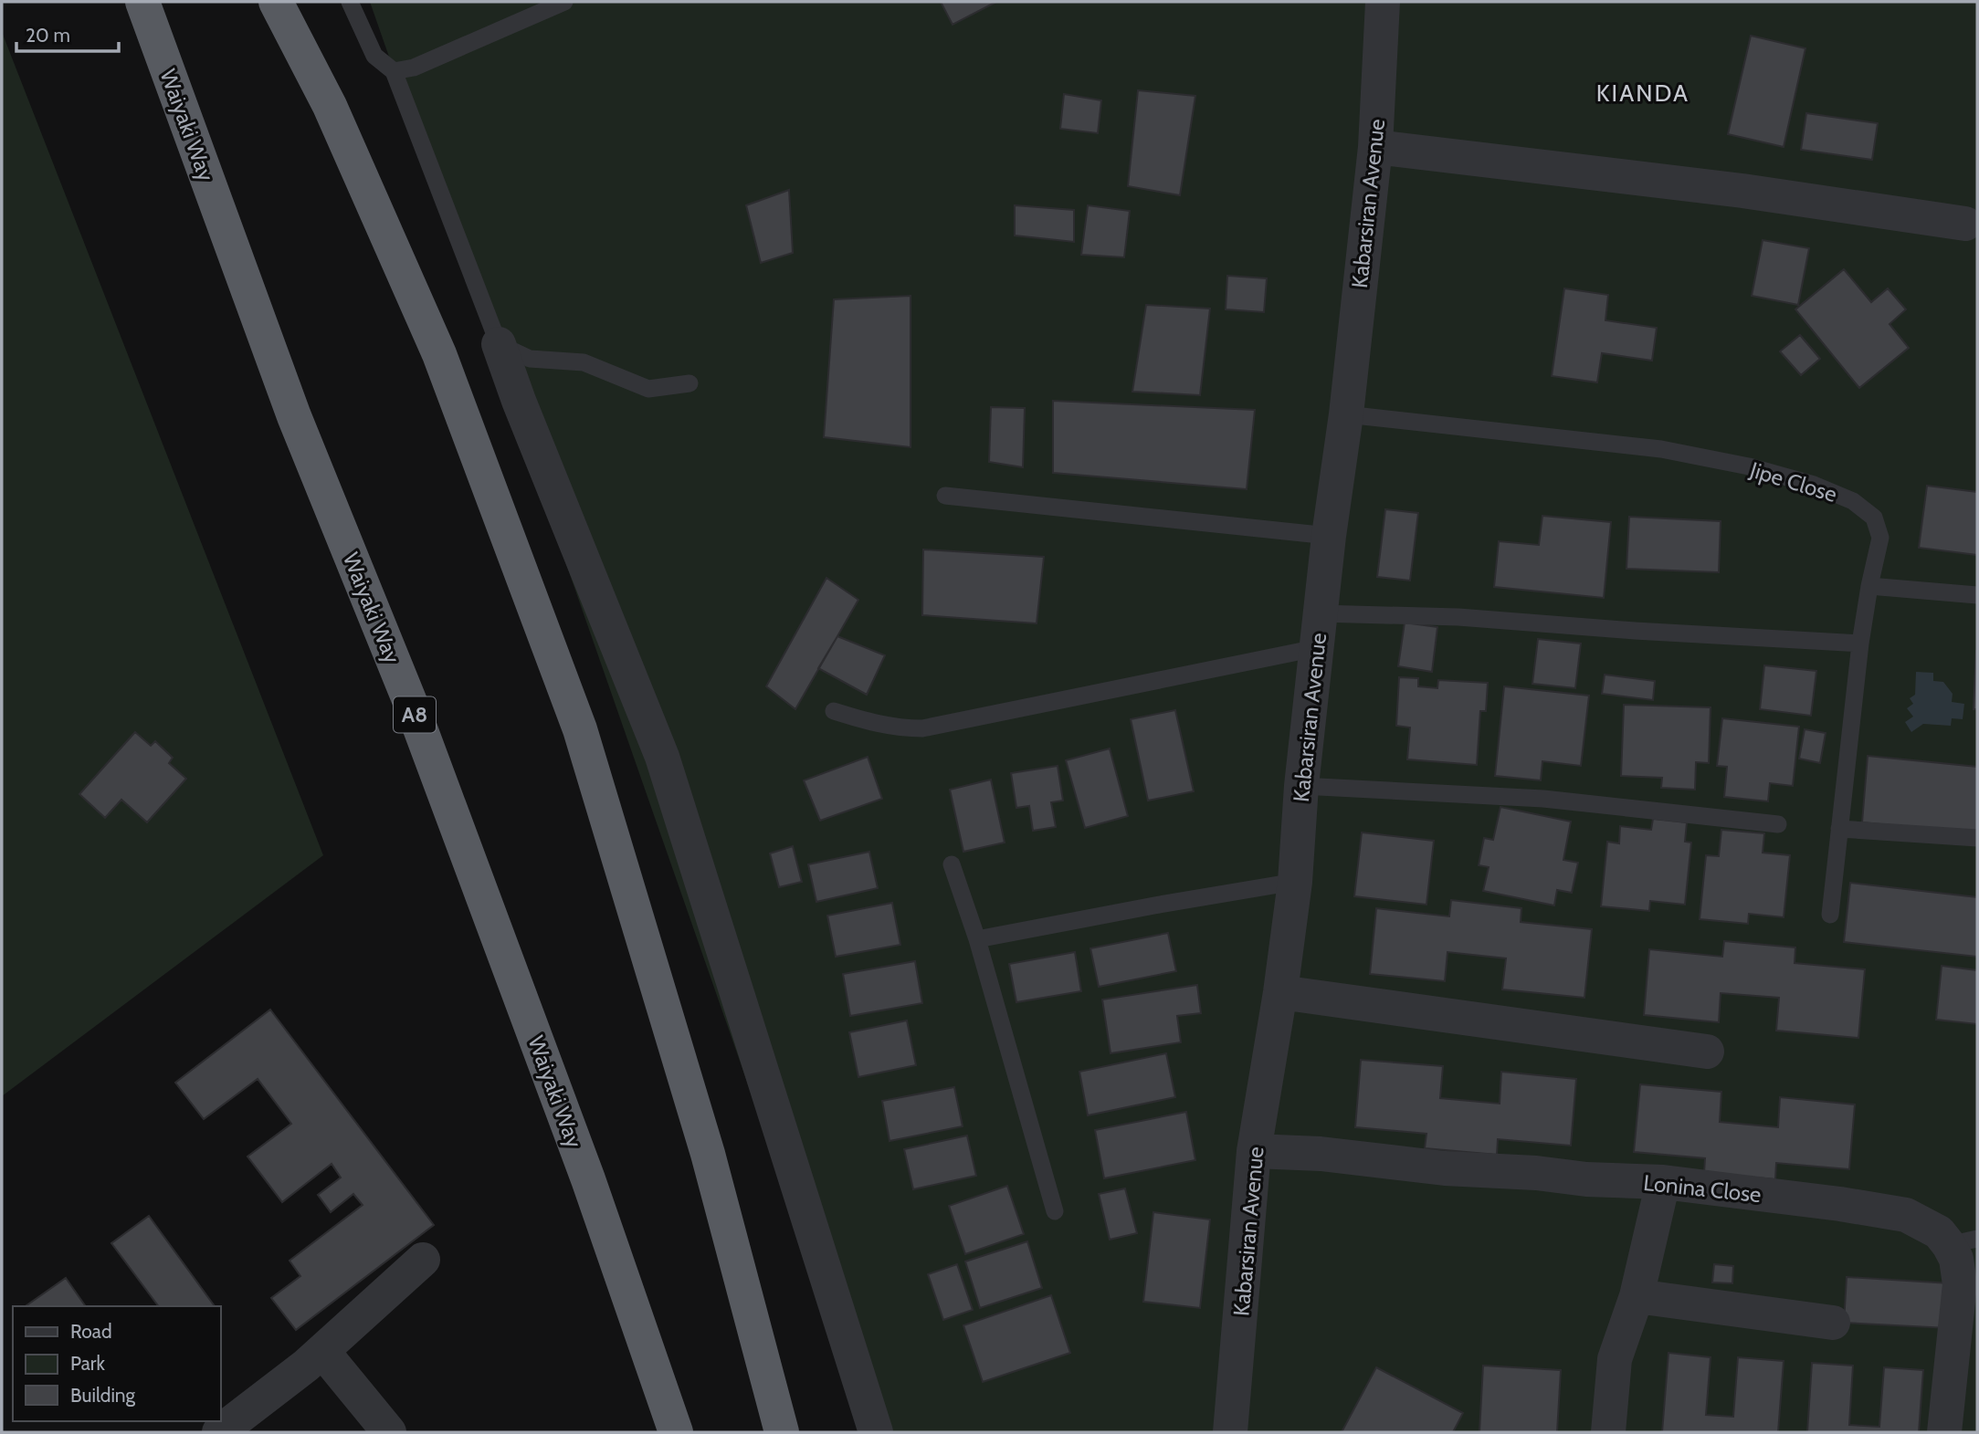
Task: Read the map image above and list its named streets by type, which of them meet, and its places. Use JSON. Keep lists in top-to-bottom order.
{
  "streets": {
    "highway": ["Waiyaki Way", "A8"],
    "street": ["Kabarsiran Avenue", "Lonina Close"],
    "lane": ["Jipe Close"]
  },
  "crossings": [
    ["Kabarsiran Avenue", "Jipe Close"],
    ["Kabarsiran Avenue", "Lonina Close"]
  ],
  "districts": ["KIANDA"],
  "legend": ["Road", "Park", "Building"],
  "scale_bar": "20 m"
}
